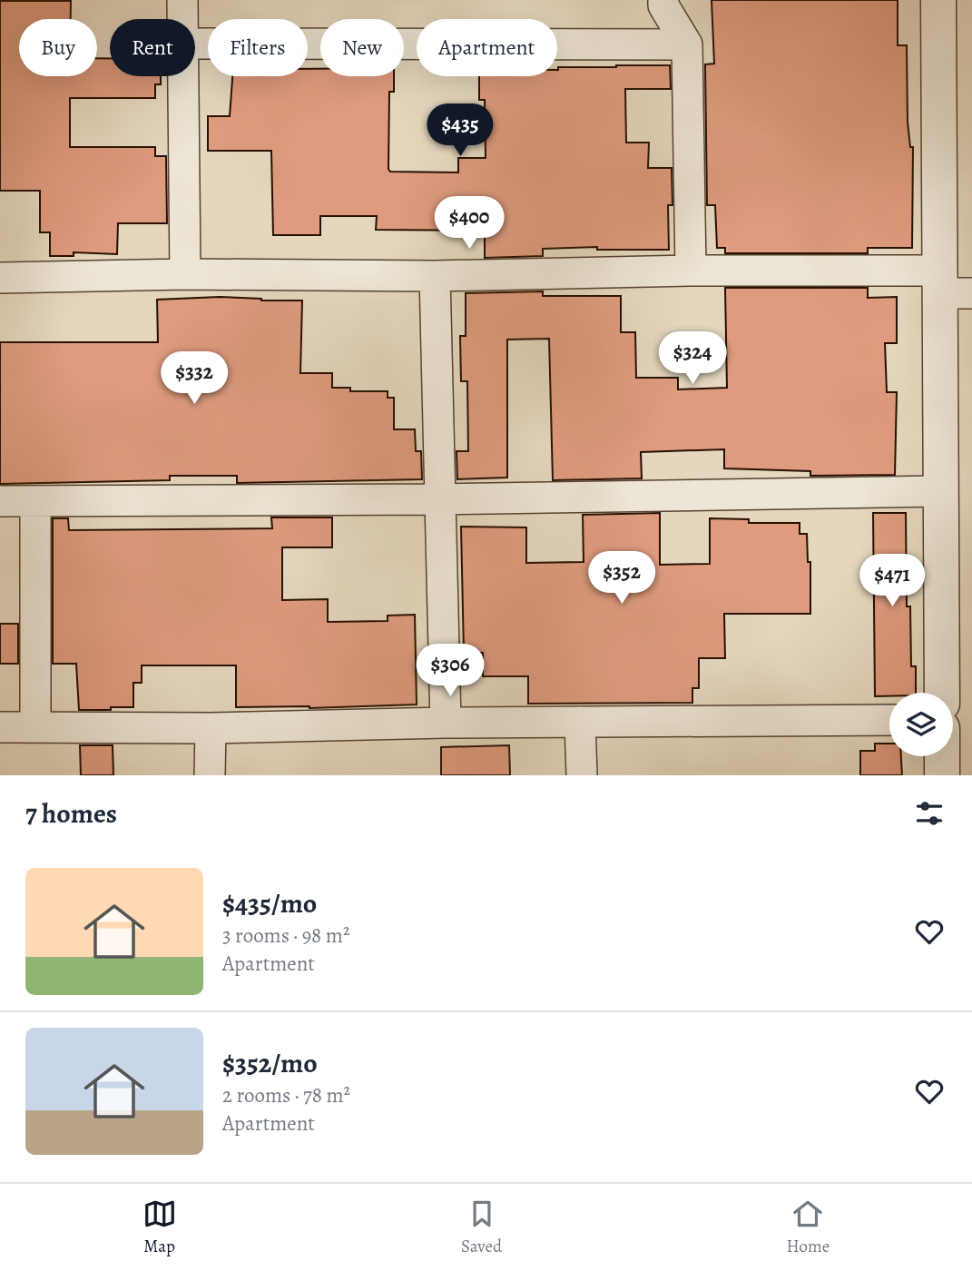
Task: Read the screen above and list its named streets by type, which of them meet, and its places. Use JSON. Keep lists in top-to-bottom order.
{
  "page": {
    "chip": [
      "Buy",
      "Rent",
      "Filters",
      "New",
      "Apartment"
    ],
    "price": [
      "$435",
      "$400",
      "$324",
      "$332",
      "$352",
      "$471",
      "$306"
    ],
    "heading": "7 homes",
    "list": [
      {
        "name": "$435/mo",
        "note": "3 rooms · 98 m² · Apartment"
      },
      {
        "name": "$352/mo",
        "note": "2 rooms · 78 m² · Apartment"
      }
    ],
    "tabs": ["Map", "Saved", "Home"]
  }
}
